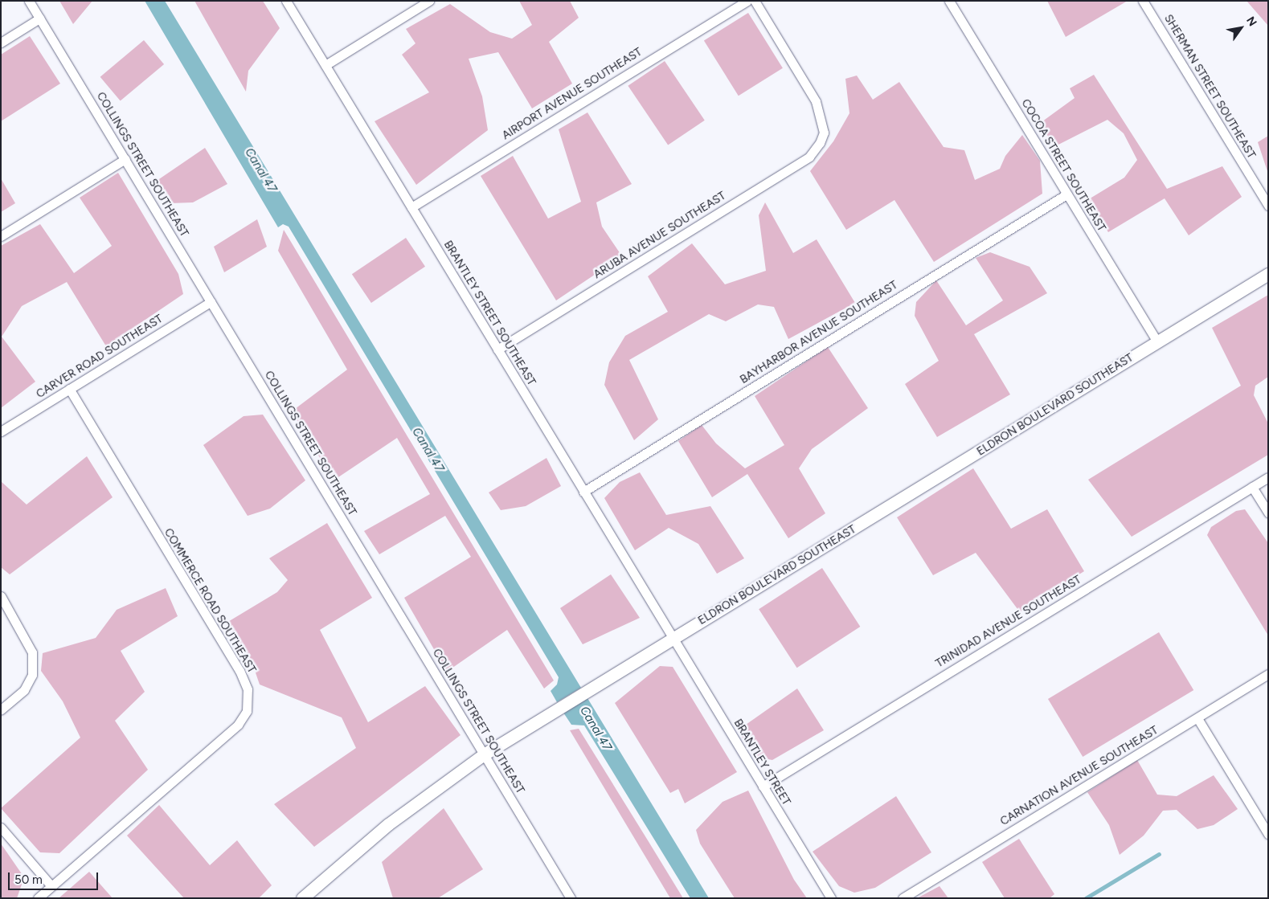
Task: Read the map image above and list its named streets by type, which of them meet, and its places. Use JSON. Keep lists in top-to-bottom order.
{
  "streets": {
    "street": [
      "SHERMAN STREET SOUTHEAST",
      "AIRPORT AVENUE SOUTHEAST",
      "COLLINGS STREET SOUTHEAST",
      "COCOA STREET SOUTHEAST",
      "ARUBA AVENUE SOUTHEAST",
      "BRANTLEY STREET SOUTHEAST",
      "BAYHARBOR AVENUE SOUTHEAST",
      "CARVER ROAD SOUTHEAST",
      "ELDRON BOULEVARD SOUTHEAST",
      "COMMERCE ROAD SOUTHEAST",
      "TRINIDAD AVENUE SOUTHEAST",
      "BRANTLEY STREET",
      "CARNATION AVENUE SOUTHEAST"
    ]
  },
  "crossings": [
    ["AIRPORT AVENUE SOUTHEAST", "BRANTLEY STREET SOUTHEAST"],
    ["COLLINGS STREET SOUTHEAST", "CARVER ROAD SOUTHEAST"],
    ["COLLINGS STREET SOUTHEAST", "ELDRON BOULEVARD SOUTHEAST"],
    ["COCOA STREET SOUTHEAST", "BAYHARBOR AVENUE SOUTHEAST"],
    ["COCOA STREET SOUTHEAST", "ELDRON BOULEVARD SOUTHEAST"],
    ["ARUBA AVENUE SOUTHEAST", "BRANTLEY STREET SOUTHEAST"],
    ["BRANTLEY STREET SOUTHEAST", "BAYHARBOR AVENUE SOUTHEAST"],
    ["BRANTLEY STREET SOUTHEAST", "ELDRON BOULEVARD SOUTHEAST"],
    ["BRANTLEY STREET SOUTHEAST", "BRANTLEY STREET"],
    ["CARVER ROAD SOUTHEAST", "COMMERCE ROAD SOUTHEAST"],
    ["ELDRON BOULEVARD SOUTHEAST", "BRANTLEY STREET"],
    ["TRINIDAD AVENUE SOUTHEAST", "BRANTLEY STREET"]
  ],
  "water": ["Canal 47"],
  "scale_bar": "50 m",
  "north": "top right"
}
